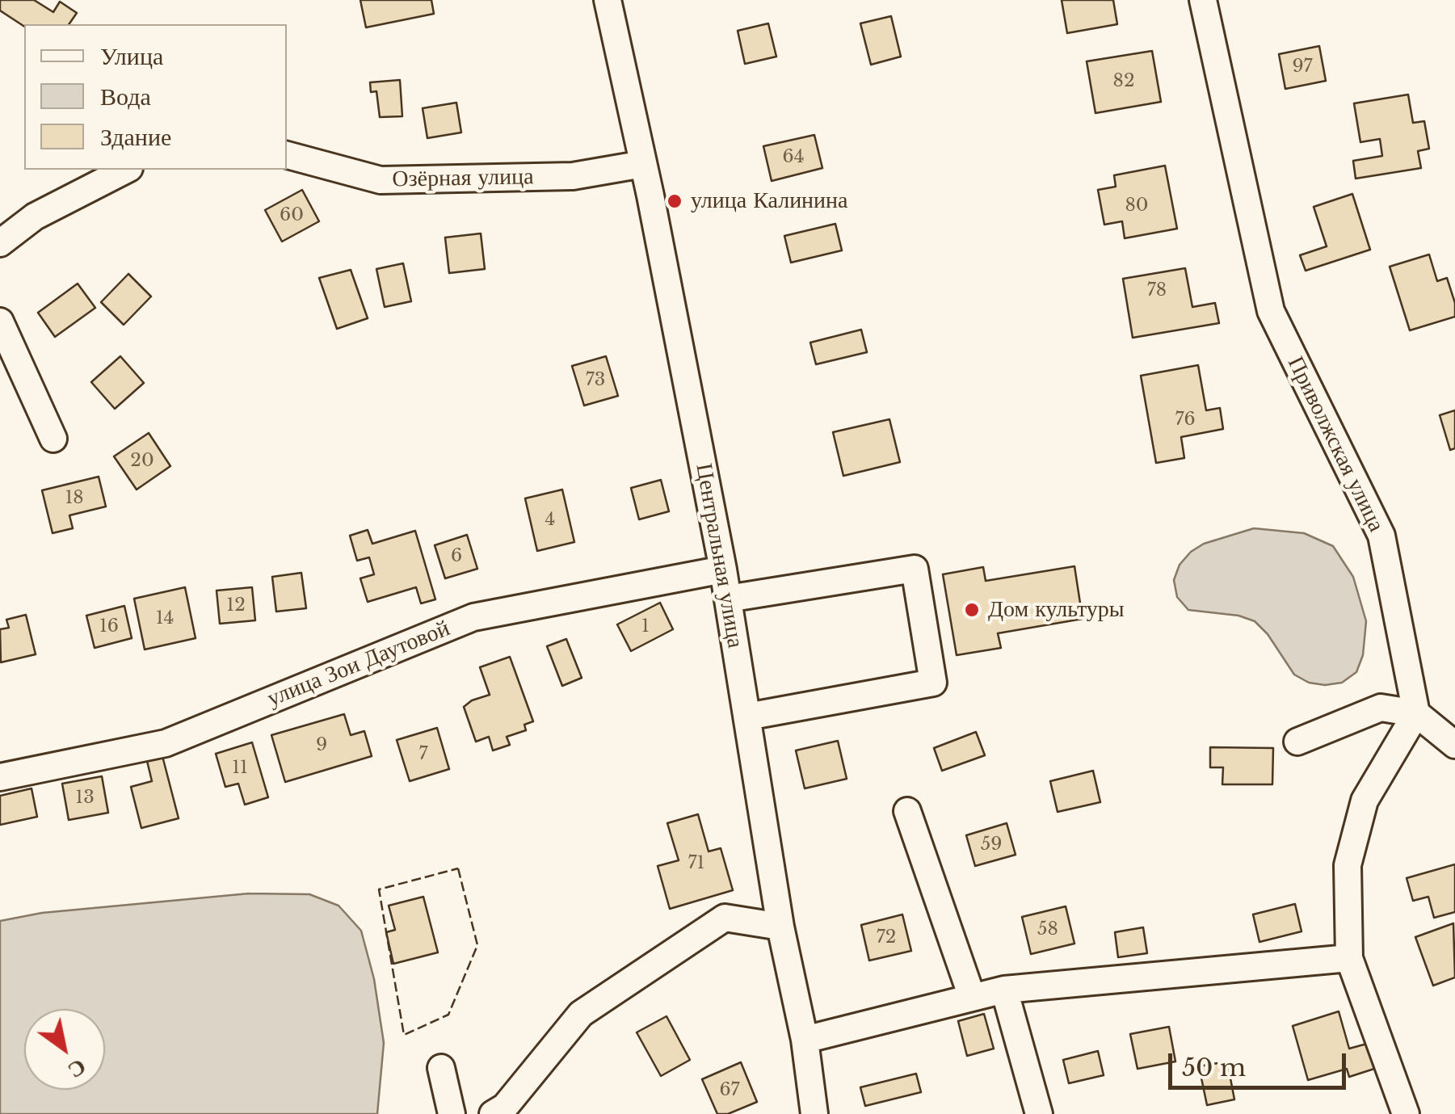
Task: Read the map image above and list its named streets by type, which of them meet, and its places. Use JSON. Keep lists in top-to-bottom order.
{
  "streets": {
    "street": [
      "Озёрная улица",
      "Приволжская улица",
      "Центральная улица",
      "улица Зои Даутовой"
    ]
  },
  "crossings": [
    ["Озёрная улица", "Центральная улица"],
    ["Центральная улица", "улица Зои Даутовой"]
  ],
  "places": ["улица Калинина", "Дом культуры"],
  "house_numbers": [
    "97",
    "82",
    "64",
    "80",
    "60",
    "78",
    "73",
    "76",
    "20",
    "18",
    "4",
    "6",
    "12",
    "14",
    "16",
    "1",
    "9",
    "7",
    "11",
    "13",
    "59",
    "71",
    "58",
    "72",
    "67"
  ],
  "legend": ["Улица", "Вода", "Здание"],
  "scale_bar": "50 m",
  "north": "bottom right"
}
